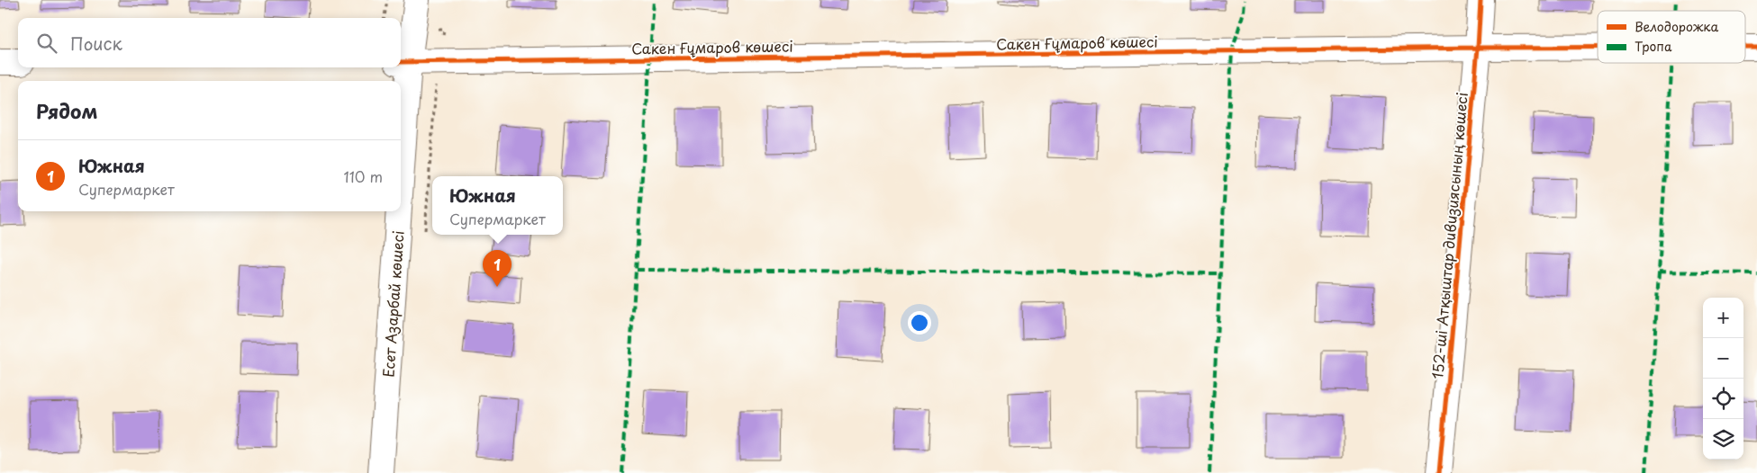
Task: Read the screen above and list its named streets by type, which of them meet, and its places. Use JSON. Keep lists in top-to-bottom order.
{
  "streets": {
    "street": ["Сакен Ғұмаров көшесі", "152-ші Атқыштар дивизиясының көшесі", "Есет Азарбай көшесі"]
  },
  "crossings": [
    ["Сакен Ғұмаров көшесі", "152-ші Атқыштар дивизиясының көшесі"],
    ["Сакен Ғұмаров көшесі", "Есет Азарбай көшесі"]
  ],
  "legend": ["Велодорожка", "Тропа"],
  "page": {
    "search": "Поиск",
    "heading": "Рядом",
    "list": [
      {
        "mark": "1",
        "name": "Южная",
        "note": "Супермаркет",
        "value": "110 m"
      }
    ],
    "popup": ["Южная", "Супермаркет"],
    "pins": "1",
    "map_buttons": ["+", "−"]
  }
}
